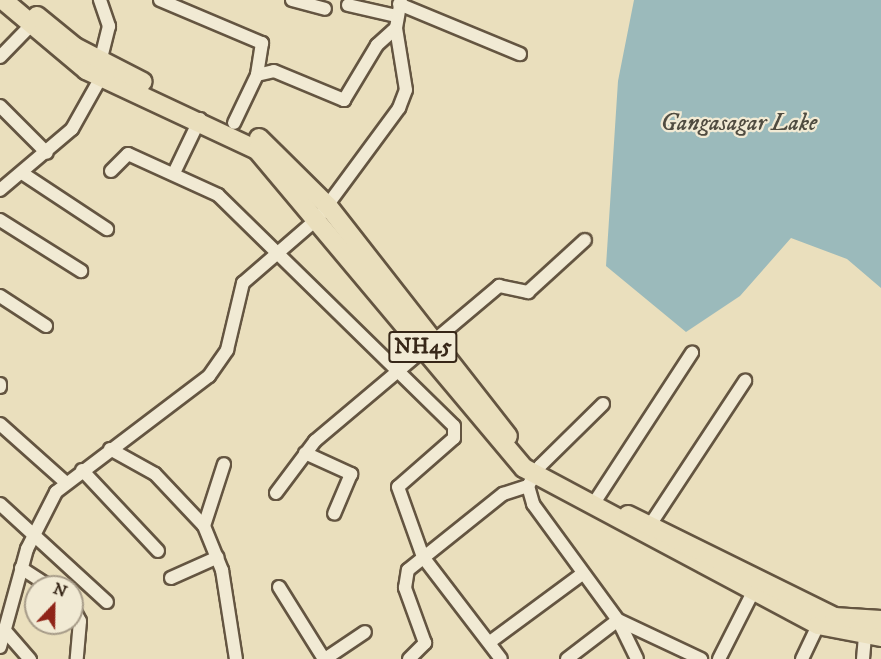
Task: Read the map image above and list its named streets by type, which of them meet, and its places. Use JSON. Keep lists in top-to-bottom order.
{
  "streets": {
    "highway": ["NH45"]
  },
  "water": ["Gangasagar Lake"],
  "north": "top"
}
